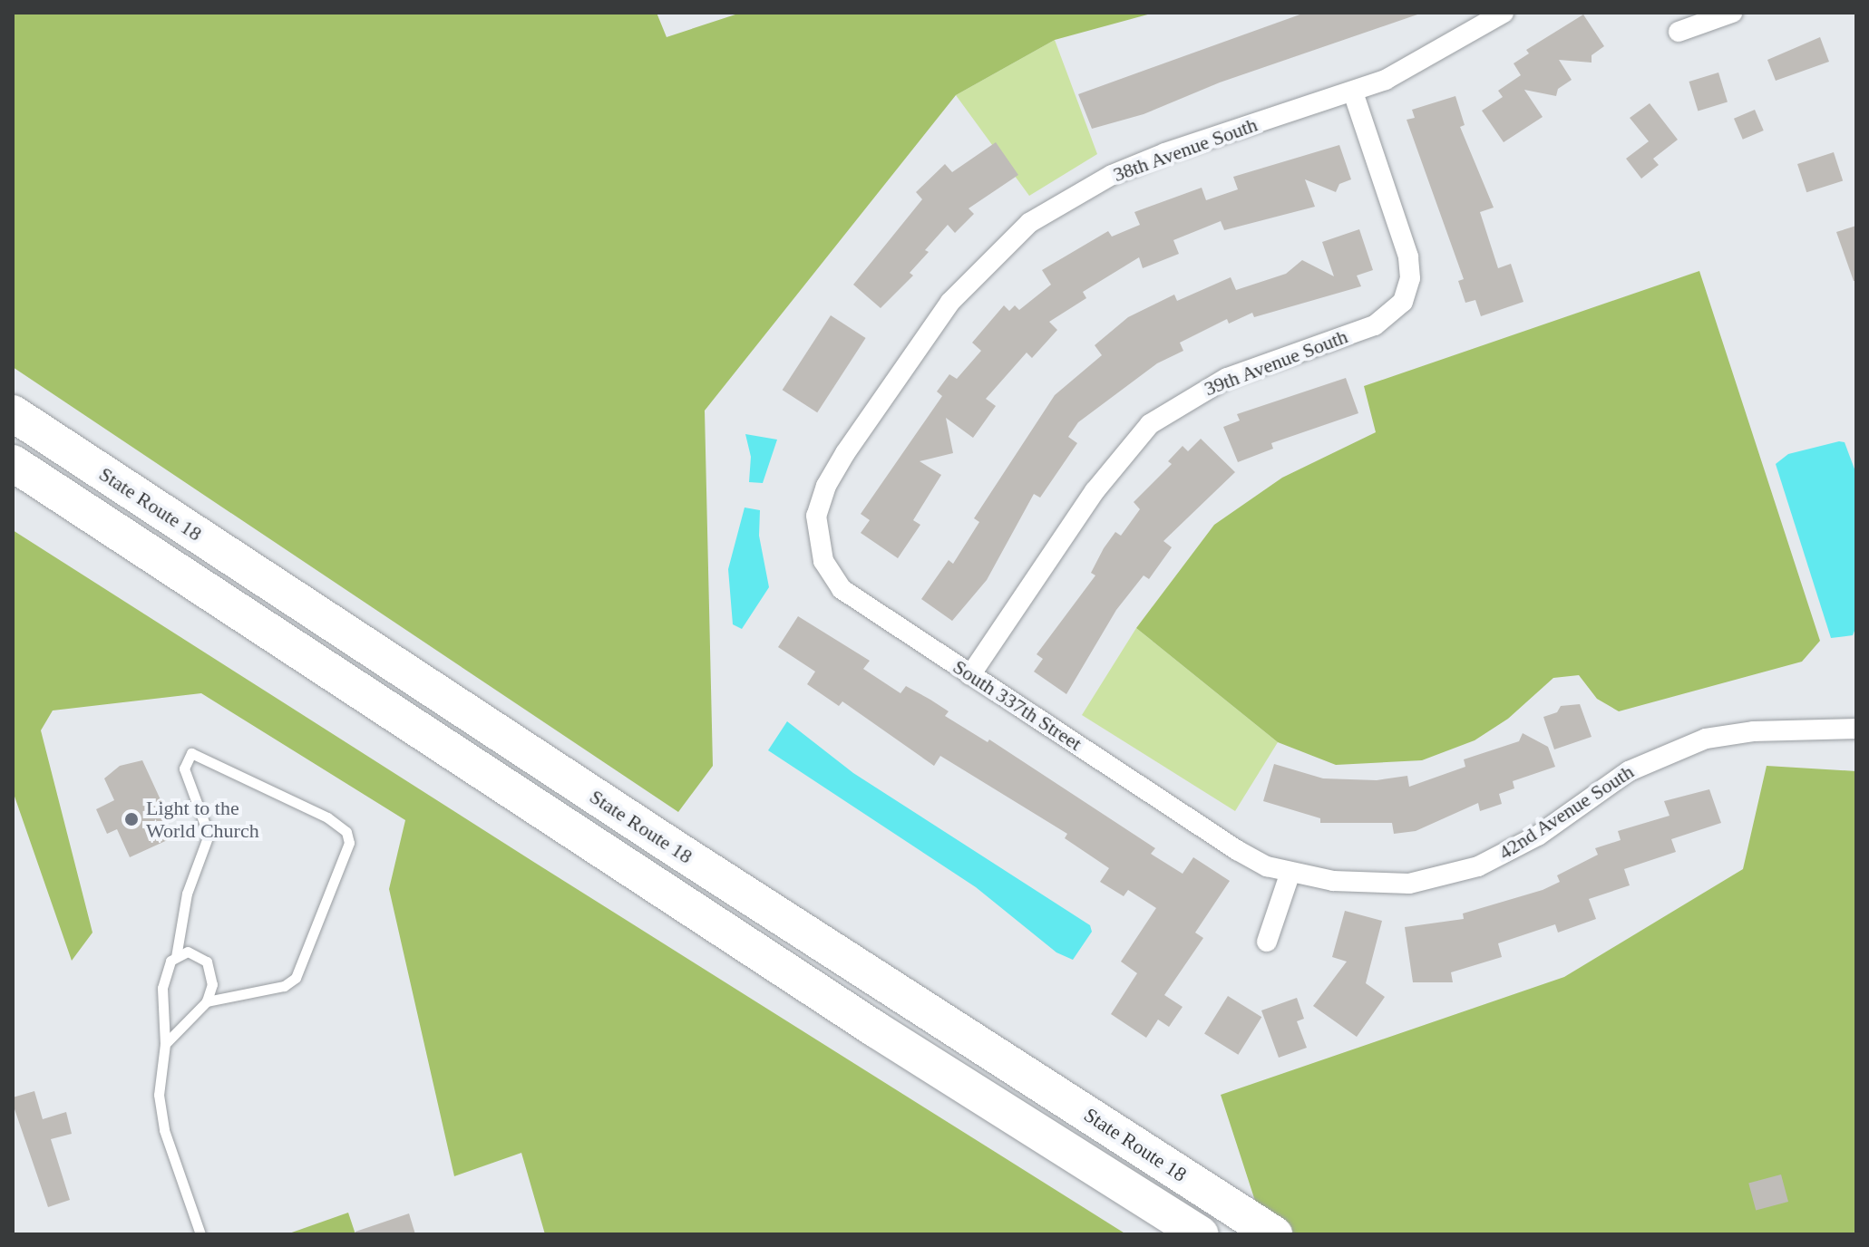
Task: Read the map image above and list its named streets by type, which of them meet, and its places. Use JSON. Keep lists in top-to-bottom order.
{
  "streets": {
    "highway": ["State Route 18"],
    "street": [
      "38th Avenue South",
      "39th Avenue South",
      "South 337th Street",
      "42nd Avenue South"
    ]
  },
  "crossings": [
    ["38th Avenue South", "39th Avenue South"],
    ["38th Avenue South", "South 337th Street"],
    ["39th Avenue South", "South 337th Street"],
    ["South 337th Street", "42nd Avenue South"]
  ],
  "places": ["Light to the World Church"]
}
